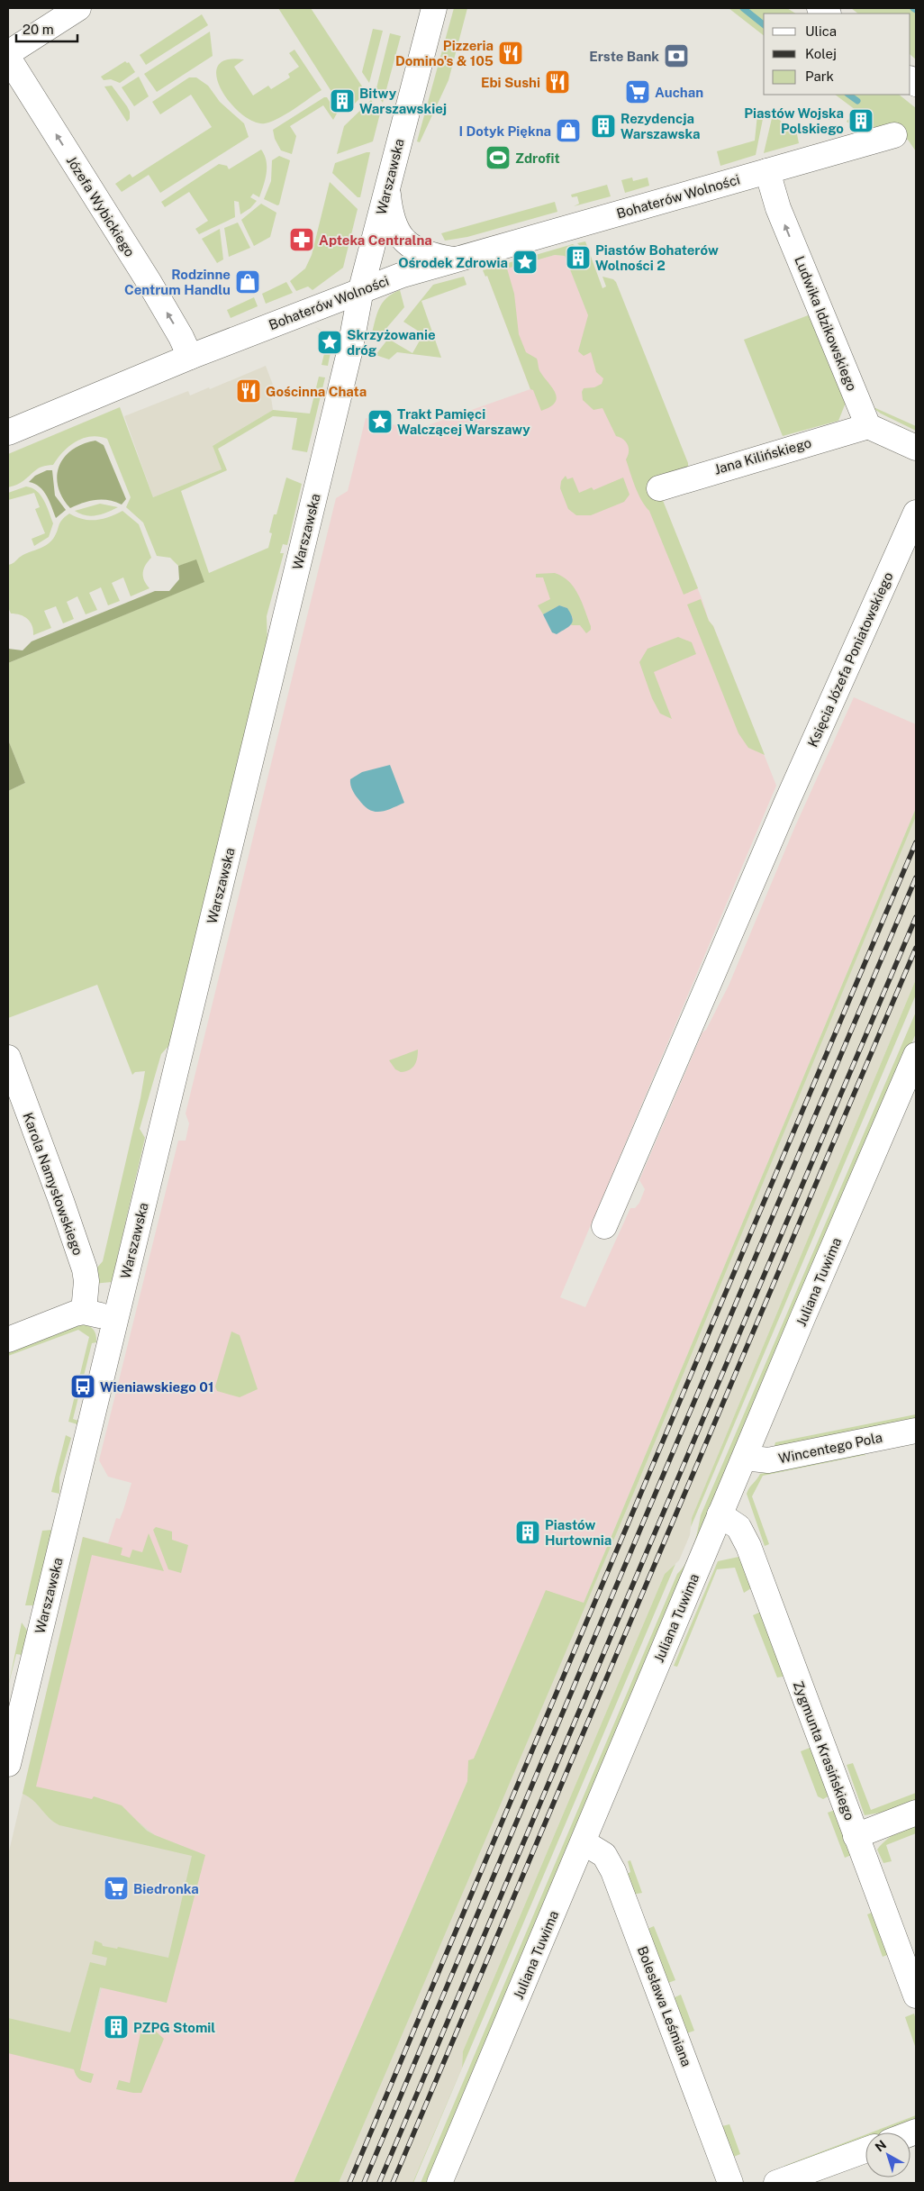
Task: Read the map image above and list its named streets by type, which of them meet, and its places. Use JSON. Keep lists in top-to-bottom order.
{
  "streets": {
    "street": [
      "Warszawska",
      "Bohaterów Wolności",
      "Józefa Wybickiego",
      "Ludwika Idzikowskiego",
      "Jana Kilińskiego",
      "Księcia Józefa Poniatowskiego",
      "Karola Namysłowskiego",
      "Juliana Tuwima",
      "Wincentego Pola",
      "Zygmunta Krasińskiego",
      "Bolesława Leśmiana"
    ]
  },
  "crossings": [
    ["Warszawska", "Bohaterów Wolności"],
    ["Bohaterów Wolności", "Józefa Wybickiego"],
    ["Bohaterów Wolności", "Ludwika Idzikowskiego"],
    ["Ludwika Idzikowskiego", "Jana Kilińskiego"],
    ["Juliana Tuwima", "Wincentego Pola"],
    ["Juliana Tuwima", "Zygmunta Krasińskiego"],
    ["Juliana Tuwima", "Bolesława Leśmiana"]
  ],
  "one_way": ["Józefa Wybickiego", "Ludwika Idzikowskiego"],
  "places": {
    "restaurant": ["Pizzeria Domino's & 105", "Ebi Sushi", "Gościnna Chata"],
    "bank": ["Erste Bank"],
    "supermarket": ["Auchan", "Biedronka"],
    "building": [
      "Bitwy Warszawskiej",
      "Piastów Wojska Polskiego",
      "Rezydencja Warszawska",
      "Piastów Bohaterów Wolności 2",
      "Piastów Hurtownia",
      "PZPG Stomil"
    ],
    "shop": ["I Dotyk Piękna", "Rodzinne Centrum Handlu"],
    "sports": ["Zdrofit"],
    "pharmacy": ["Apteka Centralna"],
    "place": ["Ośrodek Zdrowia", "Skrzyżowanie dróg", "Trakt Pamięci Walczącej Warszawy"],
    "bus stop": ["Wieniawskiego 01"]
  },
  "legend": ["Ulica", "Kolej", "Park"],
  "scale_bar": "20 m",
  "north": "top left"
}
